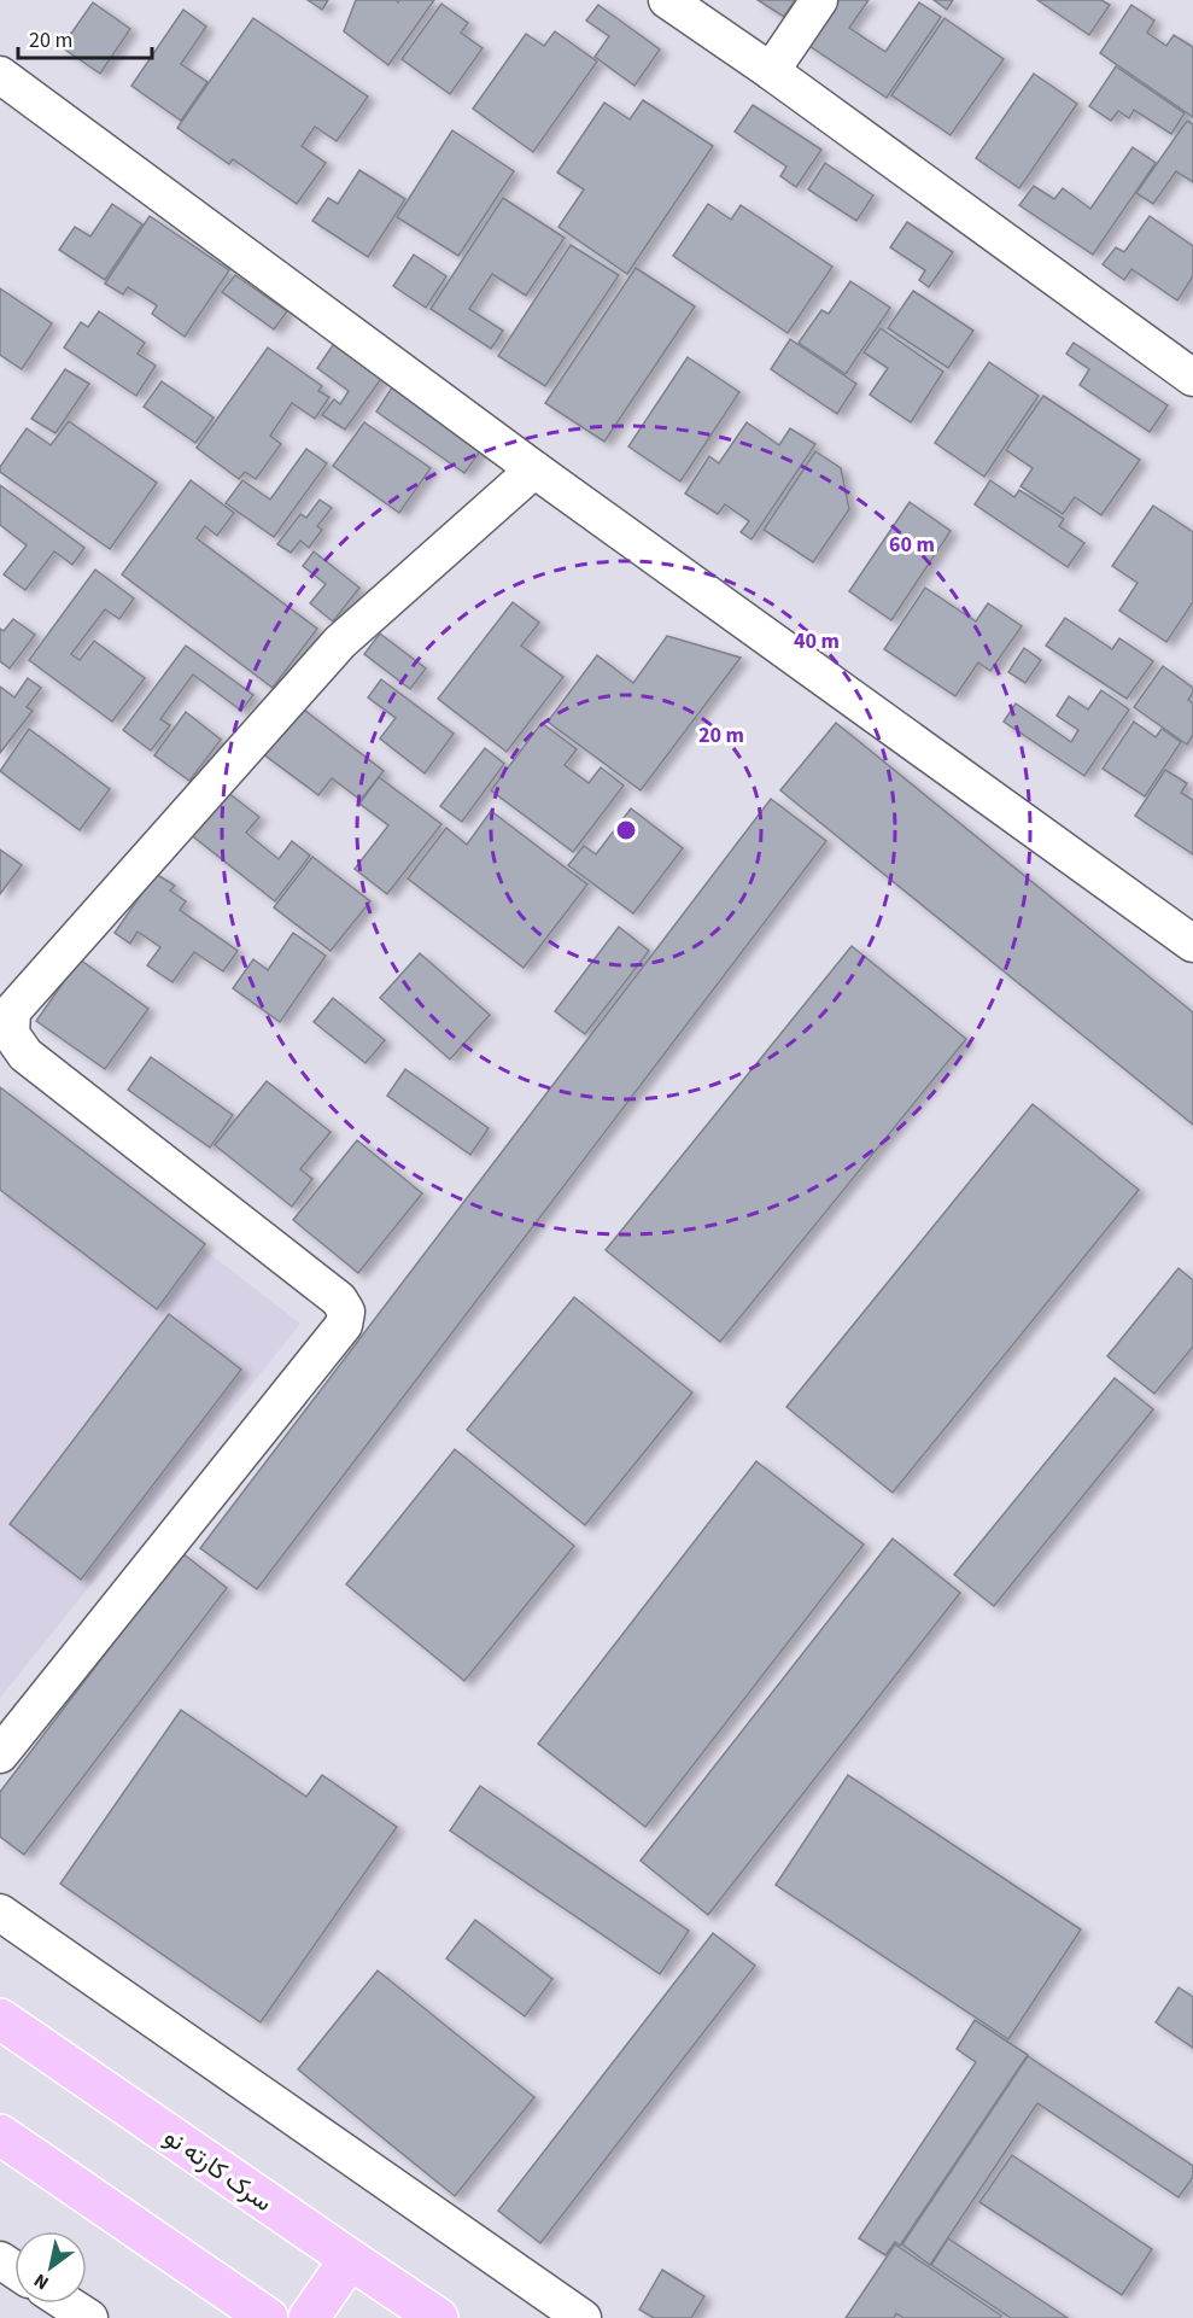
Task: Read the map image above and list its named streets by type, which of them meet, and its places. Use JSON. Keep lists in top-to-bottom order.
{
  "streets": {
    "highway": ["سرک کارته نو"]
  },
  "scale_bar": "20 m",
  "north": "bottom left",
  "rings": ["60 m", "40 m", "20 m"]
}
